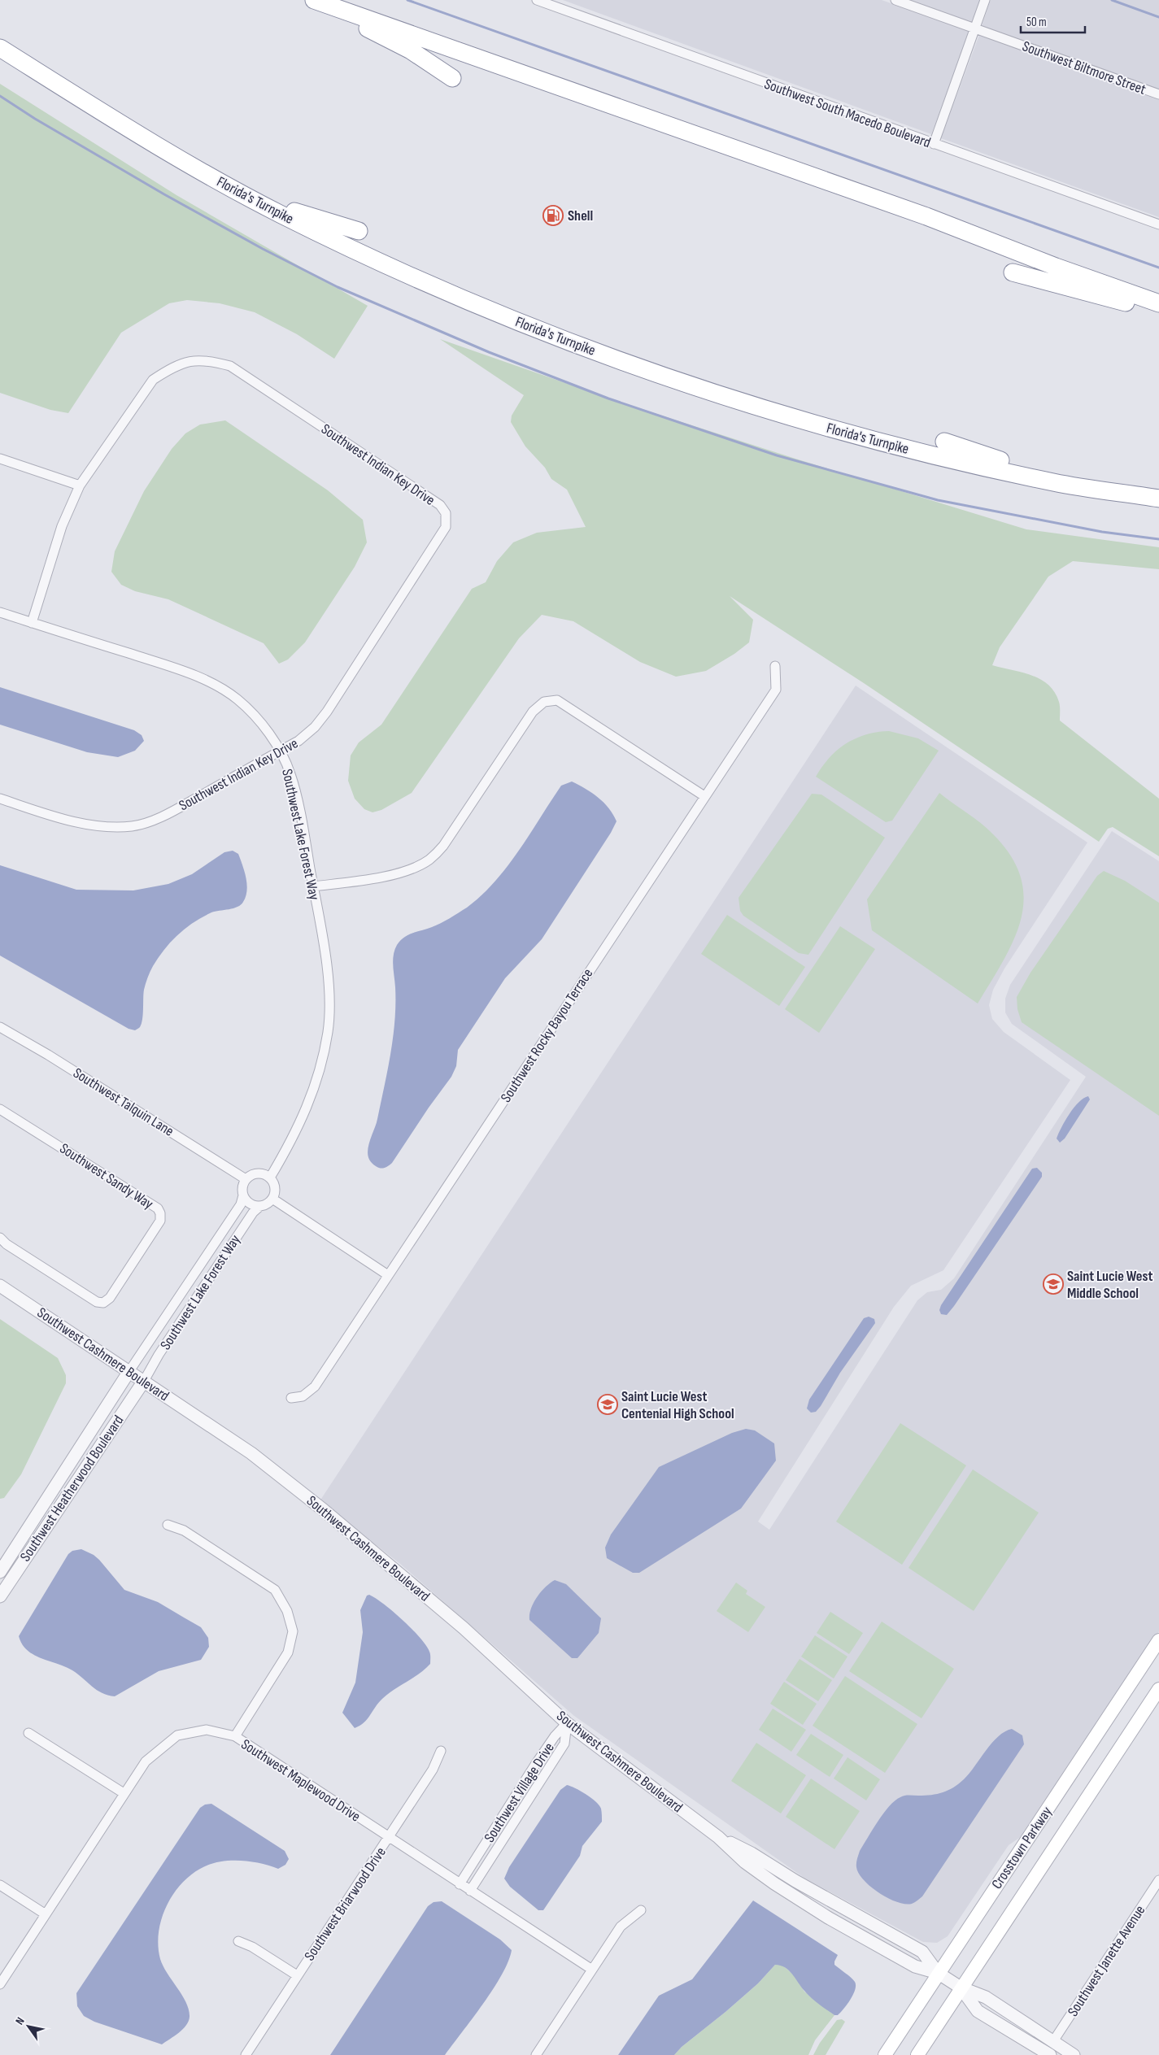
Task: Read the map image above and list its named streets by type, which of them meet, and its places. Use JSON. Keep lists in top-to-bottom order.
{
  "streets": {
    "highway": ["Florida's Turnpike"],
    "main road": ["Crosstown Parkway"],
    "street": [
      "Southwest Biltmore Street",
      "Southwest South Macedo Boulevard",
      "Southwest Indian Key Drive",
      "Southwest Lake Forest Way",
      "Southwest Rocky Bayou Terrace",
      "Southwest Talquin Lane",
      "Southwest Sandy Way",
      "Southwest Cashmere Boulevard",
      "Southwest Heatherwood Boulevard",
      "Southwest Maplewood Drive",
      "Southwest Village Drive",
      "Southwest Briarwood Drive",
      "Southwest Janette Avenue"
    ]
  },
  "crossings": [
    ["Southwest Indian Key Drive", "Southwest Lake Forest Way"],
    ["Southwest Lake Forest Way", "Southwest Talquin Lane"],
    ["Southwest Lake Forest Way", "Southwest Cashmere Boulevard"],
    ["Southwest Lake Forest Way", "Southwest Heatherwood Boulevard"],
    ["Southwest Cashmere Boulevard", "Southwest Heatherwood Boulevard"],
    ["Southwest Cashmere Boulevard", "Southwest Village Drive"],
    ["Southwest Cashmere Boulevard", "Crosstown Parkway"],
    ["Southwest Cashmere Boulevard", "Southwest Janette Avenue"],
    ["Southwest Maplewood Drive", "Southwest Village Drive"],
    ["Southwest Maplewood Drive", "Southwest Briarwood Drive"]
  ],
  "places": {
    "fuel station": ["Shell"],
    "school or university": ["Saint Lucie West Middle School", "Saint Lucie West Centenial High School"]
  },
  "scale_bar": "50 m",
  "north": "top left"
}
